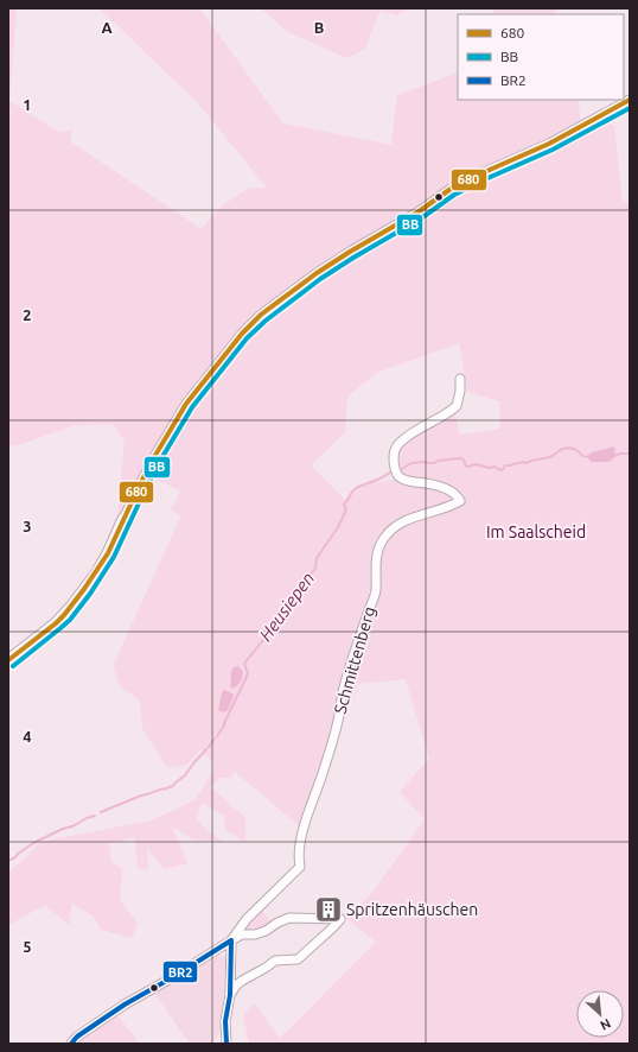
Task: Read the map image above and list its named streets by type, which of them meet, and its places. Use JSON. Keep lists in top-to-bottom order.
{
  "streets": {
    "street": ["Schmittenberg"]
  },
  "water": ["Heusiepen"],
  "parks": ["Im Saalscheid"],
  "places": {
    "building": ["Spritzenhäuschen"]
  },
  "lines": ["transit line 680", "transit line BB", "transit line BR2"],
  "legend": ["680", "BB", "BR2"],
  "north": "bottom right",
  "grid": {
    "columns": ["A", "B"],
    "rows": [
      "1",
      "2",
      "3",
      "4",
      "5"
    ]
  }
}
